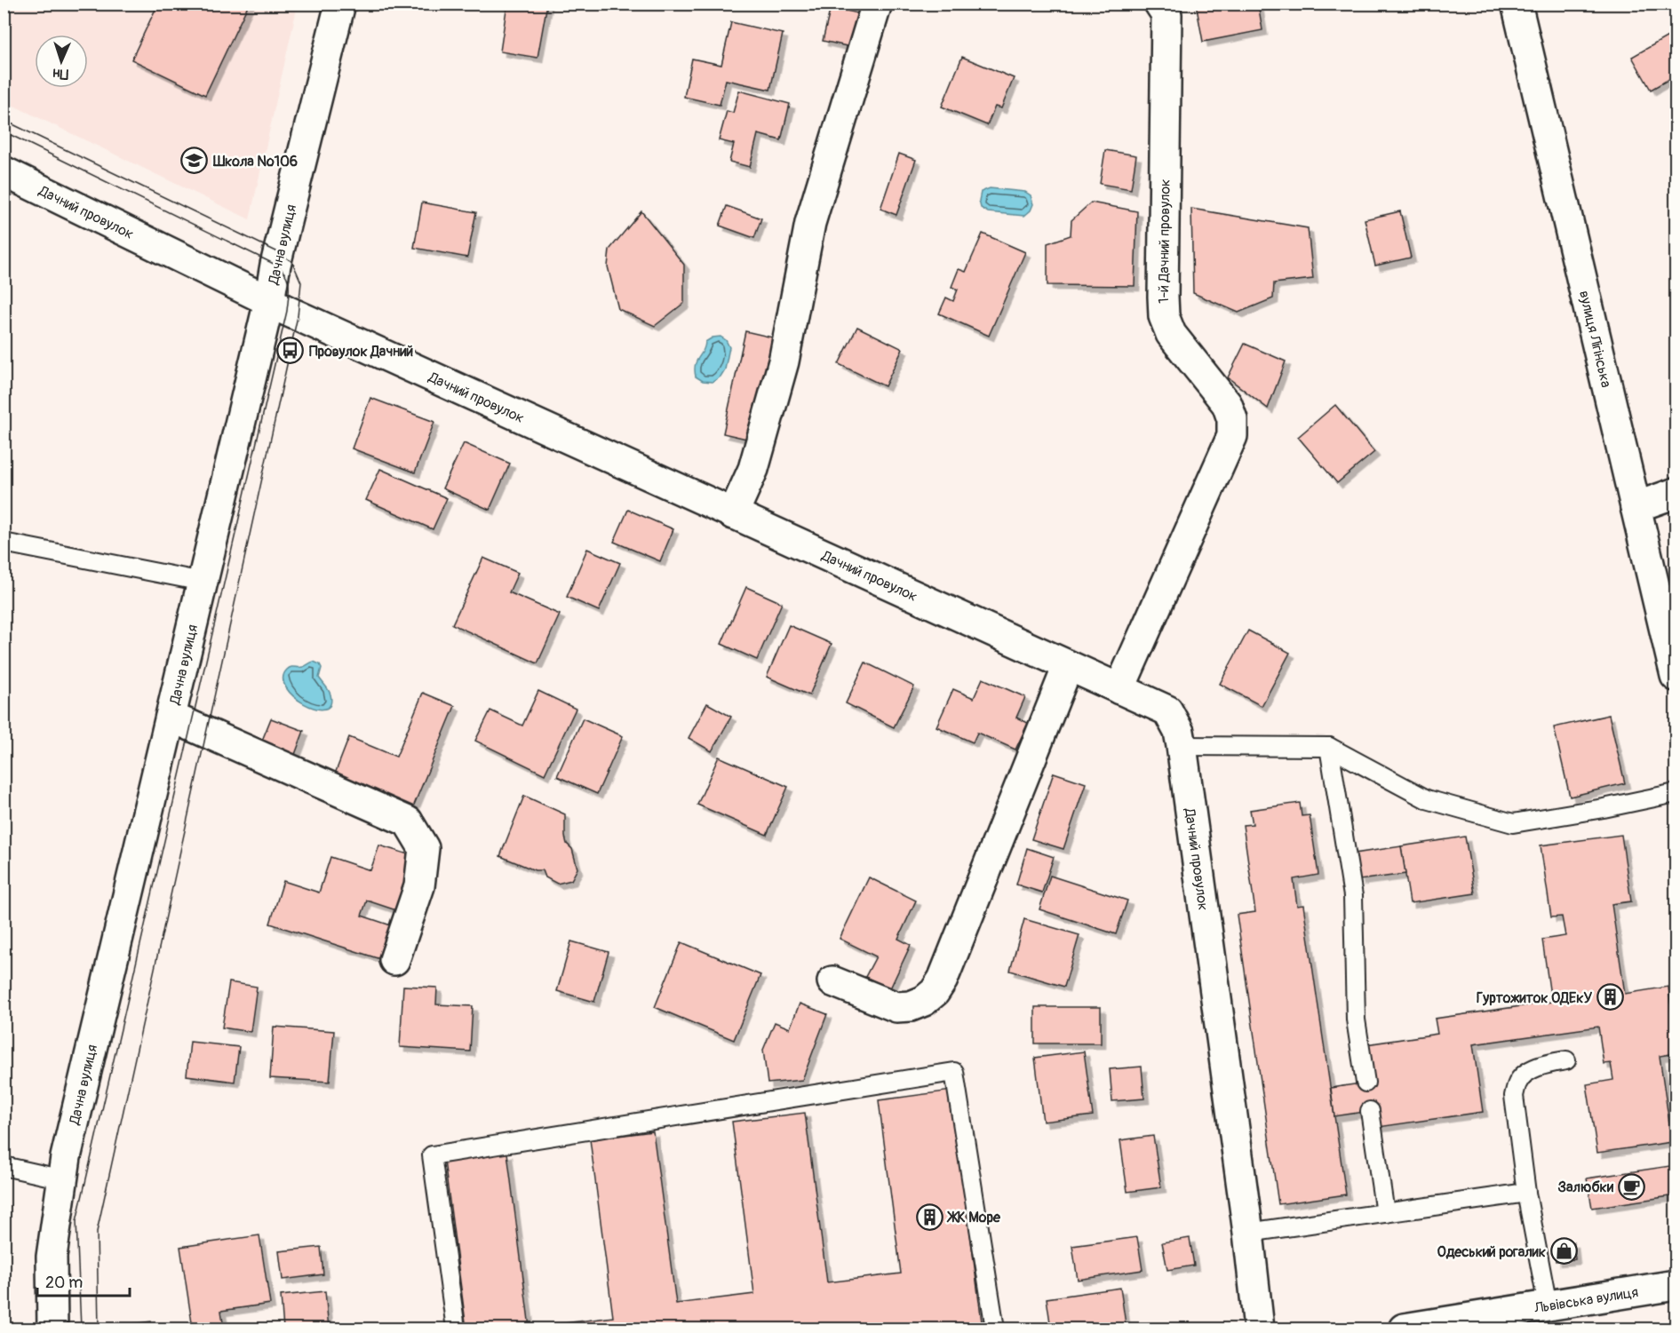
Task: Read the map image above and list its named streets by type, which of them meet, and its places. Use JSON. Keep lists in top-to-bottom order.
{
  "streets": {
    "street": [
      "Дачний провулок",
      "1-й Дачний провулок",
      "Дачна вулиця",
      "вулиця Лігінська",
      "Львівська вулиця"
    ]
  },
  "crossings": [
    ["Дачний провулок", "1-й Дачний провулок"],
    ["Дачний провулок", "Дачна вулиця"]
  ],
  "places": {
    "school or university": ["Школа №106"],
    "bus stop": ["Провулок Дачний"],
    "building": ["Гуртожиток ОДЕкУ", "ЖК Море"],
    "cafe": ["Залюбки"],
    "shop": ["Одеський рогалик"]
  },
  "scale_bar": "20 m",
  "north": "bottom"
}
